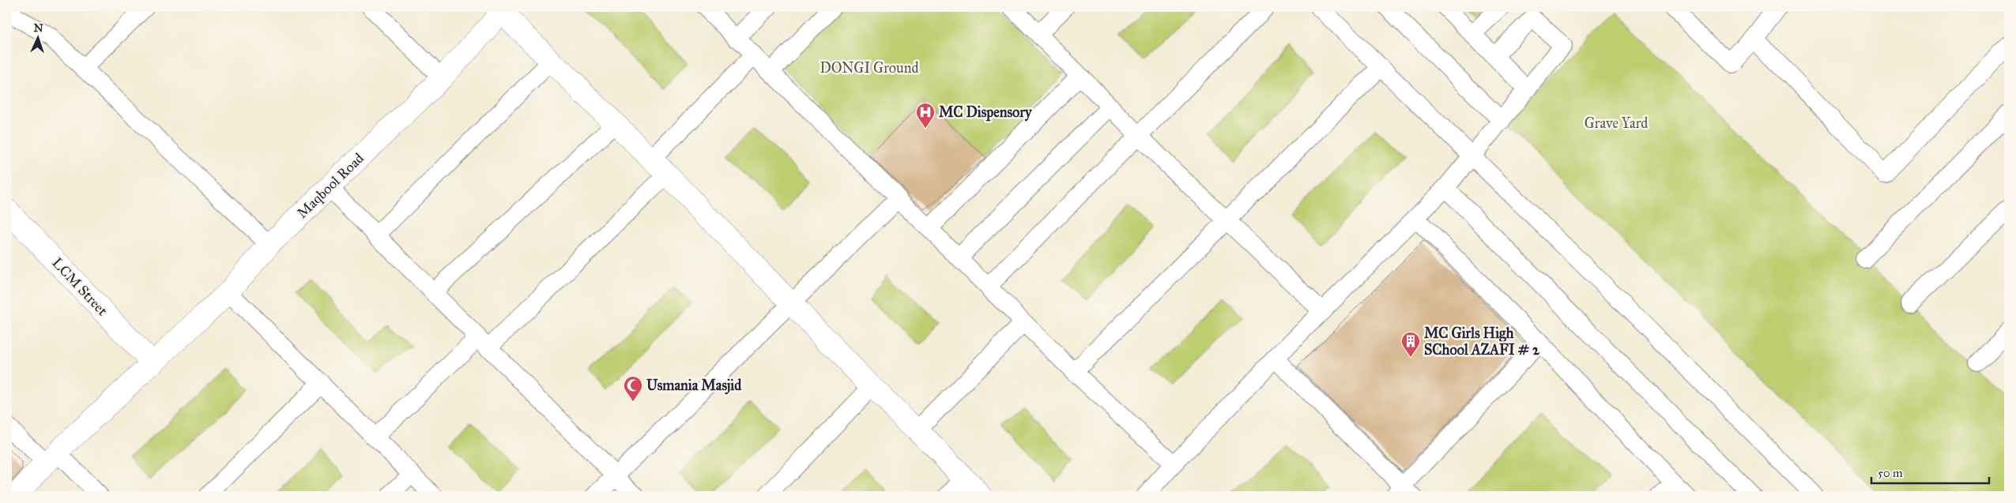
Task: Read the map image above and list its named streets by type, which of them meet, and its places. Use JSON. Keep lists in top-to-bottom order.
{
  "streets": {
    "street": ["Maqbool Road", "LCM Street"]
  },
  "crossings": [
    ["Maqbool Road", "LCM Street"]
  ],
  "parks": ["DONGI Ground", "Grave Yard"],
  "places": {
    "hospital": ["MC Dispensory"],
    "building": ["MC Girls High SChool AZAFI # 2"],
    "mosque": ["Usmania Masjid"]
  },
  "scale_bar": "50 m",
  "north": "top"
}
